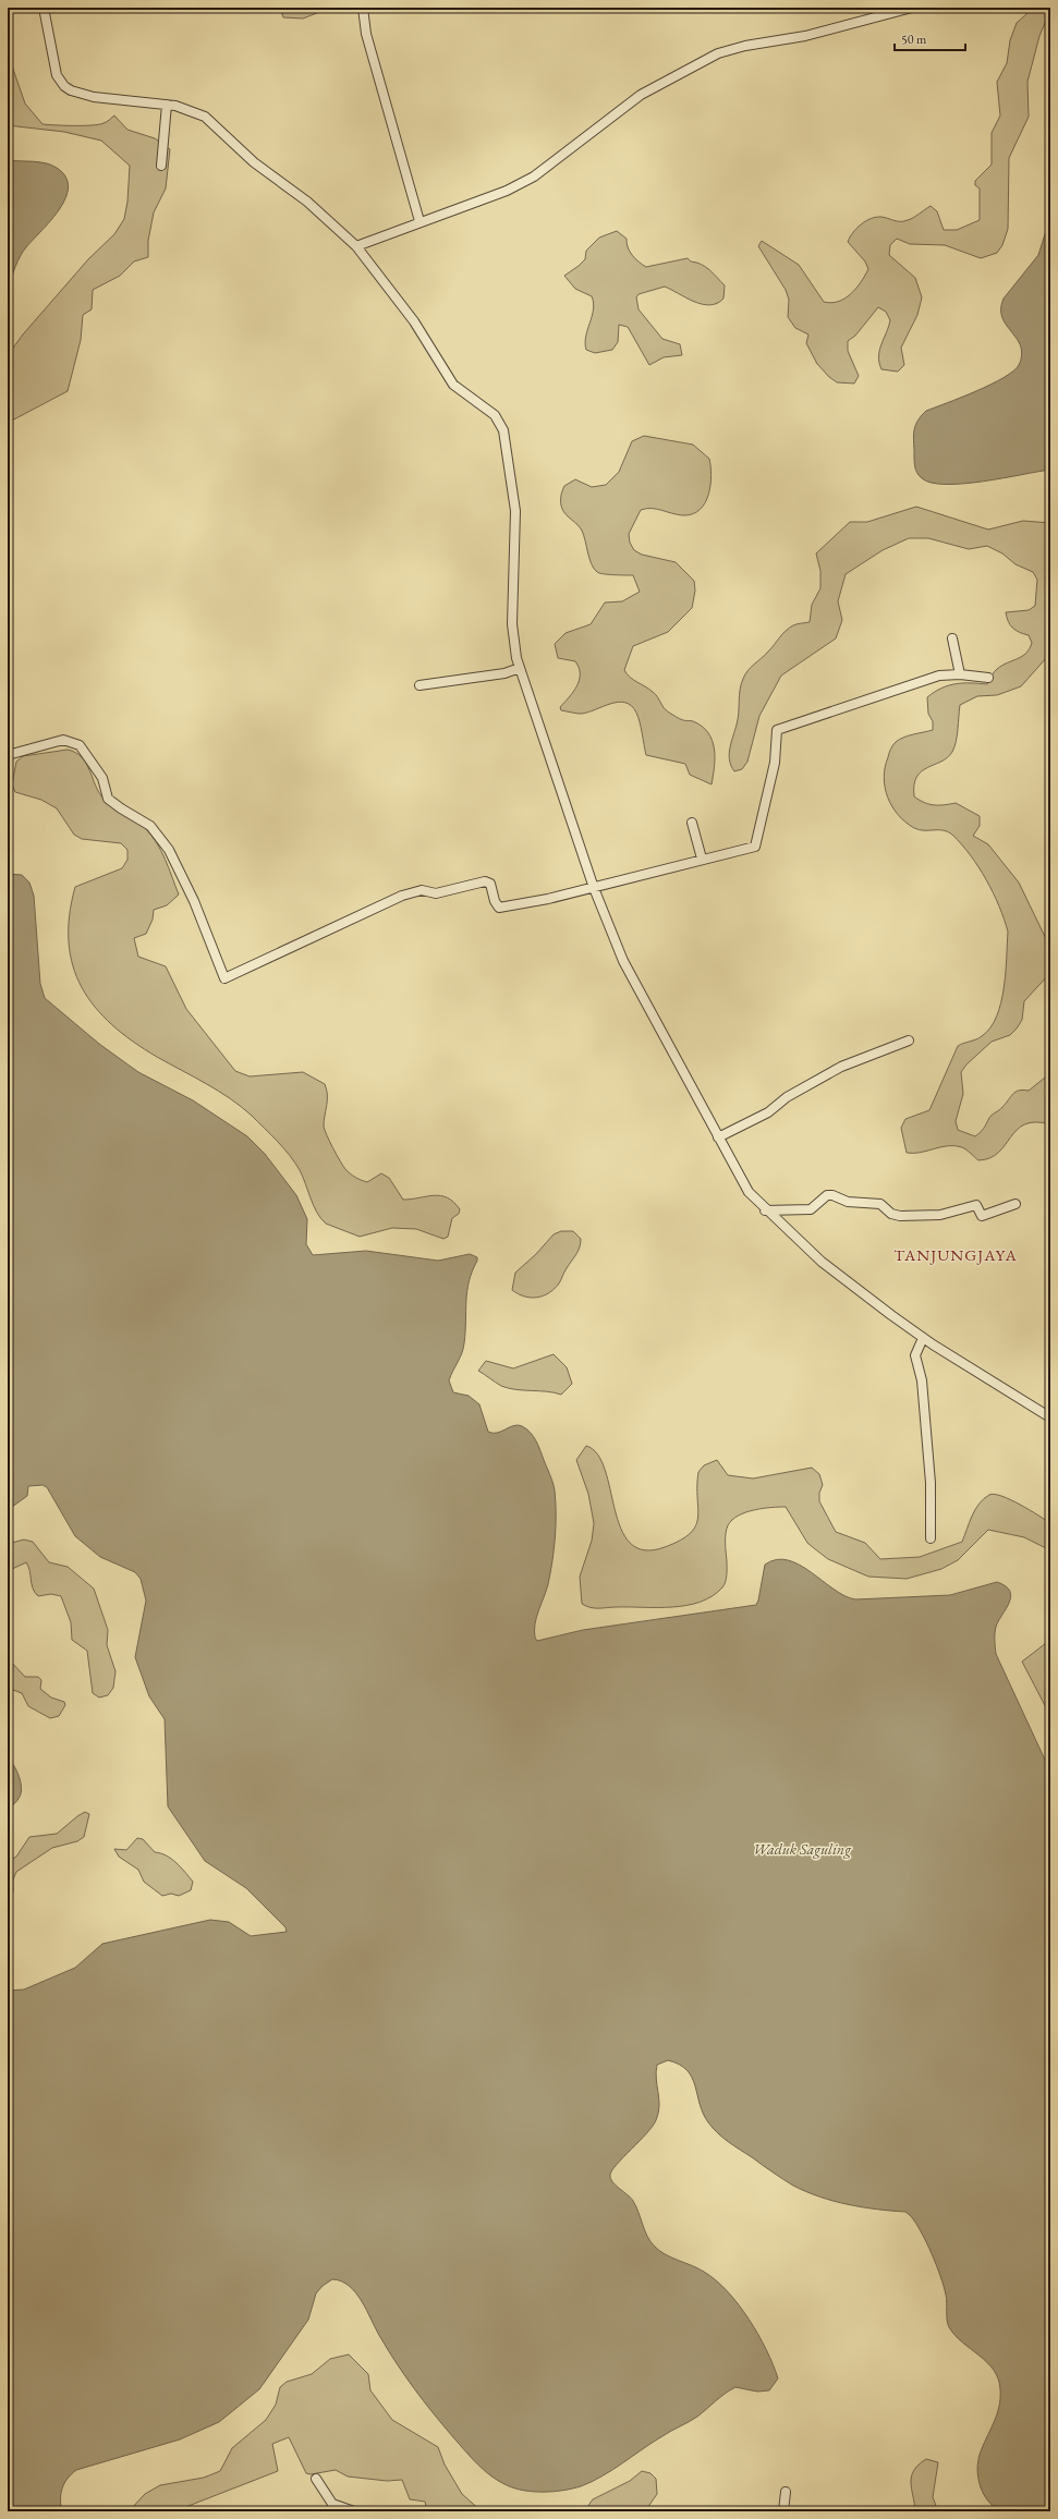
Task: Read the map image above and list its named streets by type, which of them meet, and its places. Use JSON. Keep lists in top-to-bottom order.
{
  "districts": ["TANJUNGJAYA"],
  "water": ["Waduk Saguling"],
  "scale_bar": "50 m"
}
